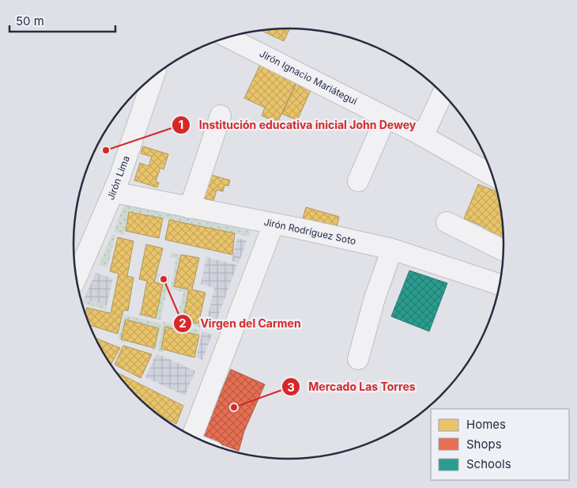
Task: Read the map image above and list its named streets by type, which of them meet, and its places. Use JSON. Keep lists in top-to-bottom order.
{
  "streets": {
    "street": ["Jirón Ignacio Mariátegui", "Jirón Lima", "Jirón Rodríguez Soto"]
  },
  "crossings": [
    ["Jirón Lima", "Jirón Rodríguez Soto"]
  ],
  "places": ["Institución educativa inicial John Dewey", "Virgen del Carmen", "Mercado Las Torres"],
  "legend": ["Homes", "Shops", "Schools"],
  "scale_bar": "50 m"
}
